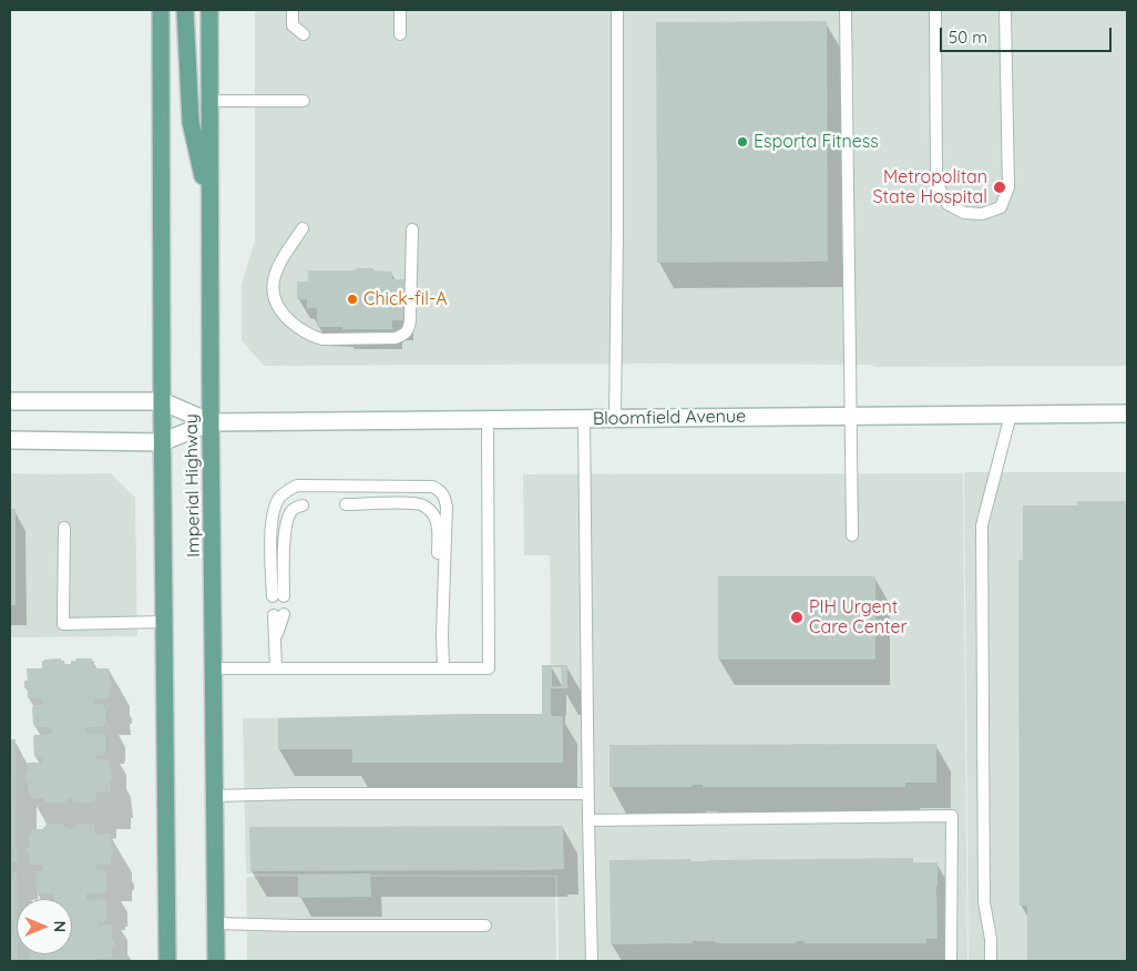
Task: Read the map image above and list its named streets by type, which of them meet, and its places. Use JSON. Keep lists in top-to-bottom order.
{
  "streets": {
    "main road": ["Bloomfield Avenue", "Imperial Highway"]
  },
  "crossings": [
    ["Bloomfield Avenue", "Imperial Highway"]
  ],
  "places": [
    "Esporta Fitness",
    "Metropolitan State Hospital",
    "Chick-fil-A",
    "PIH Urgent Care Center"
  ],
  "scale_bar": "50 m",
  "north": "right"
}
